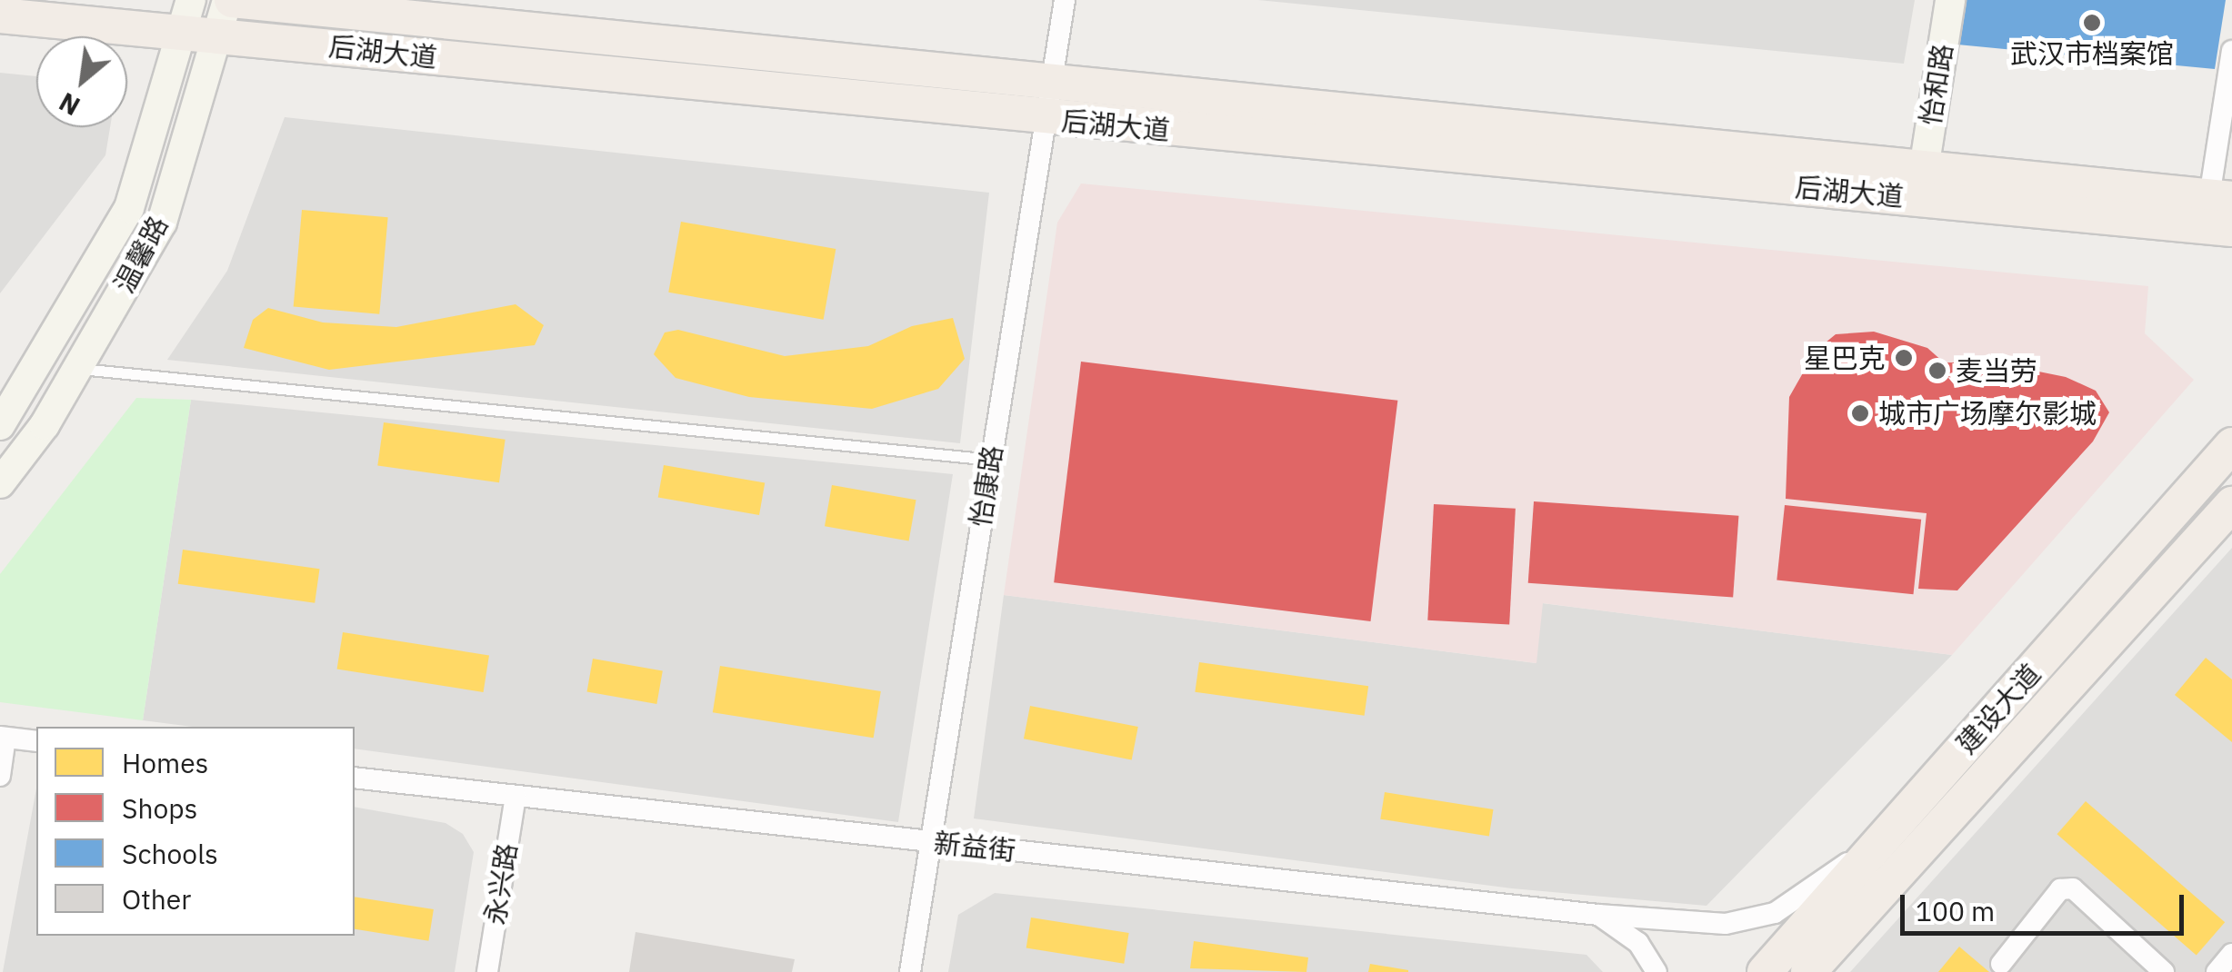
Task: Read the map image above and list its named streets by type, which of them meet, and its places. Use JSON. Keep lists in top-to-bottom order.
{
  "streets": {
    "main road": [
      "后湖大道",
      "怡和路",
      "温馨路",
      "建设大道"
    ],
    "street": ["怡康路", "新益街", "永兴路"]
  },
  "crossings": [
    ["后湖大道", "怡和路"],
    ["后湖大道", "温馨路"],
    ["后湖大道", "怡康路"],
    ["怡康路", "新益街"],
    ["建设大道", "新益街"],
    ["新益街", "永兴路"]
  ],
  "places": [
    "武汉市档案馆",
    "星巴克",
    "麦当劳",
    "城市广场摩尔影城"
  ],
  "legend": [
    "Homes",
    "Shops",
    "Schools",
    "Other"
  ],
  "scale_bar": "100 m",
  "north": "bottom left"
}
